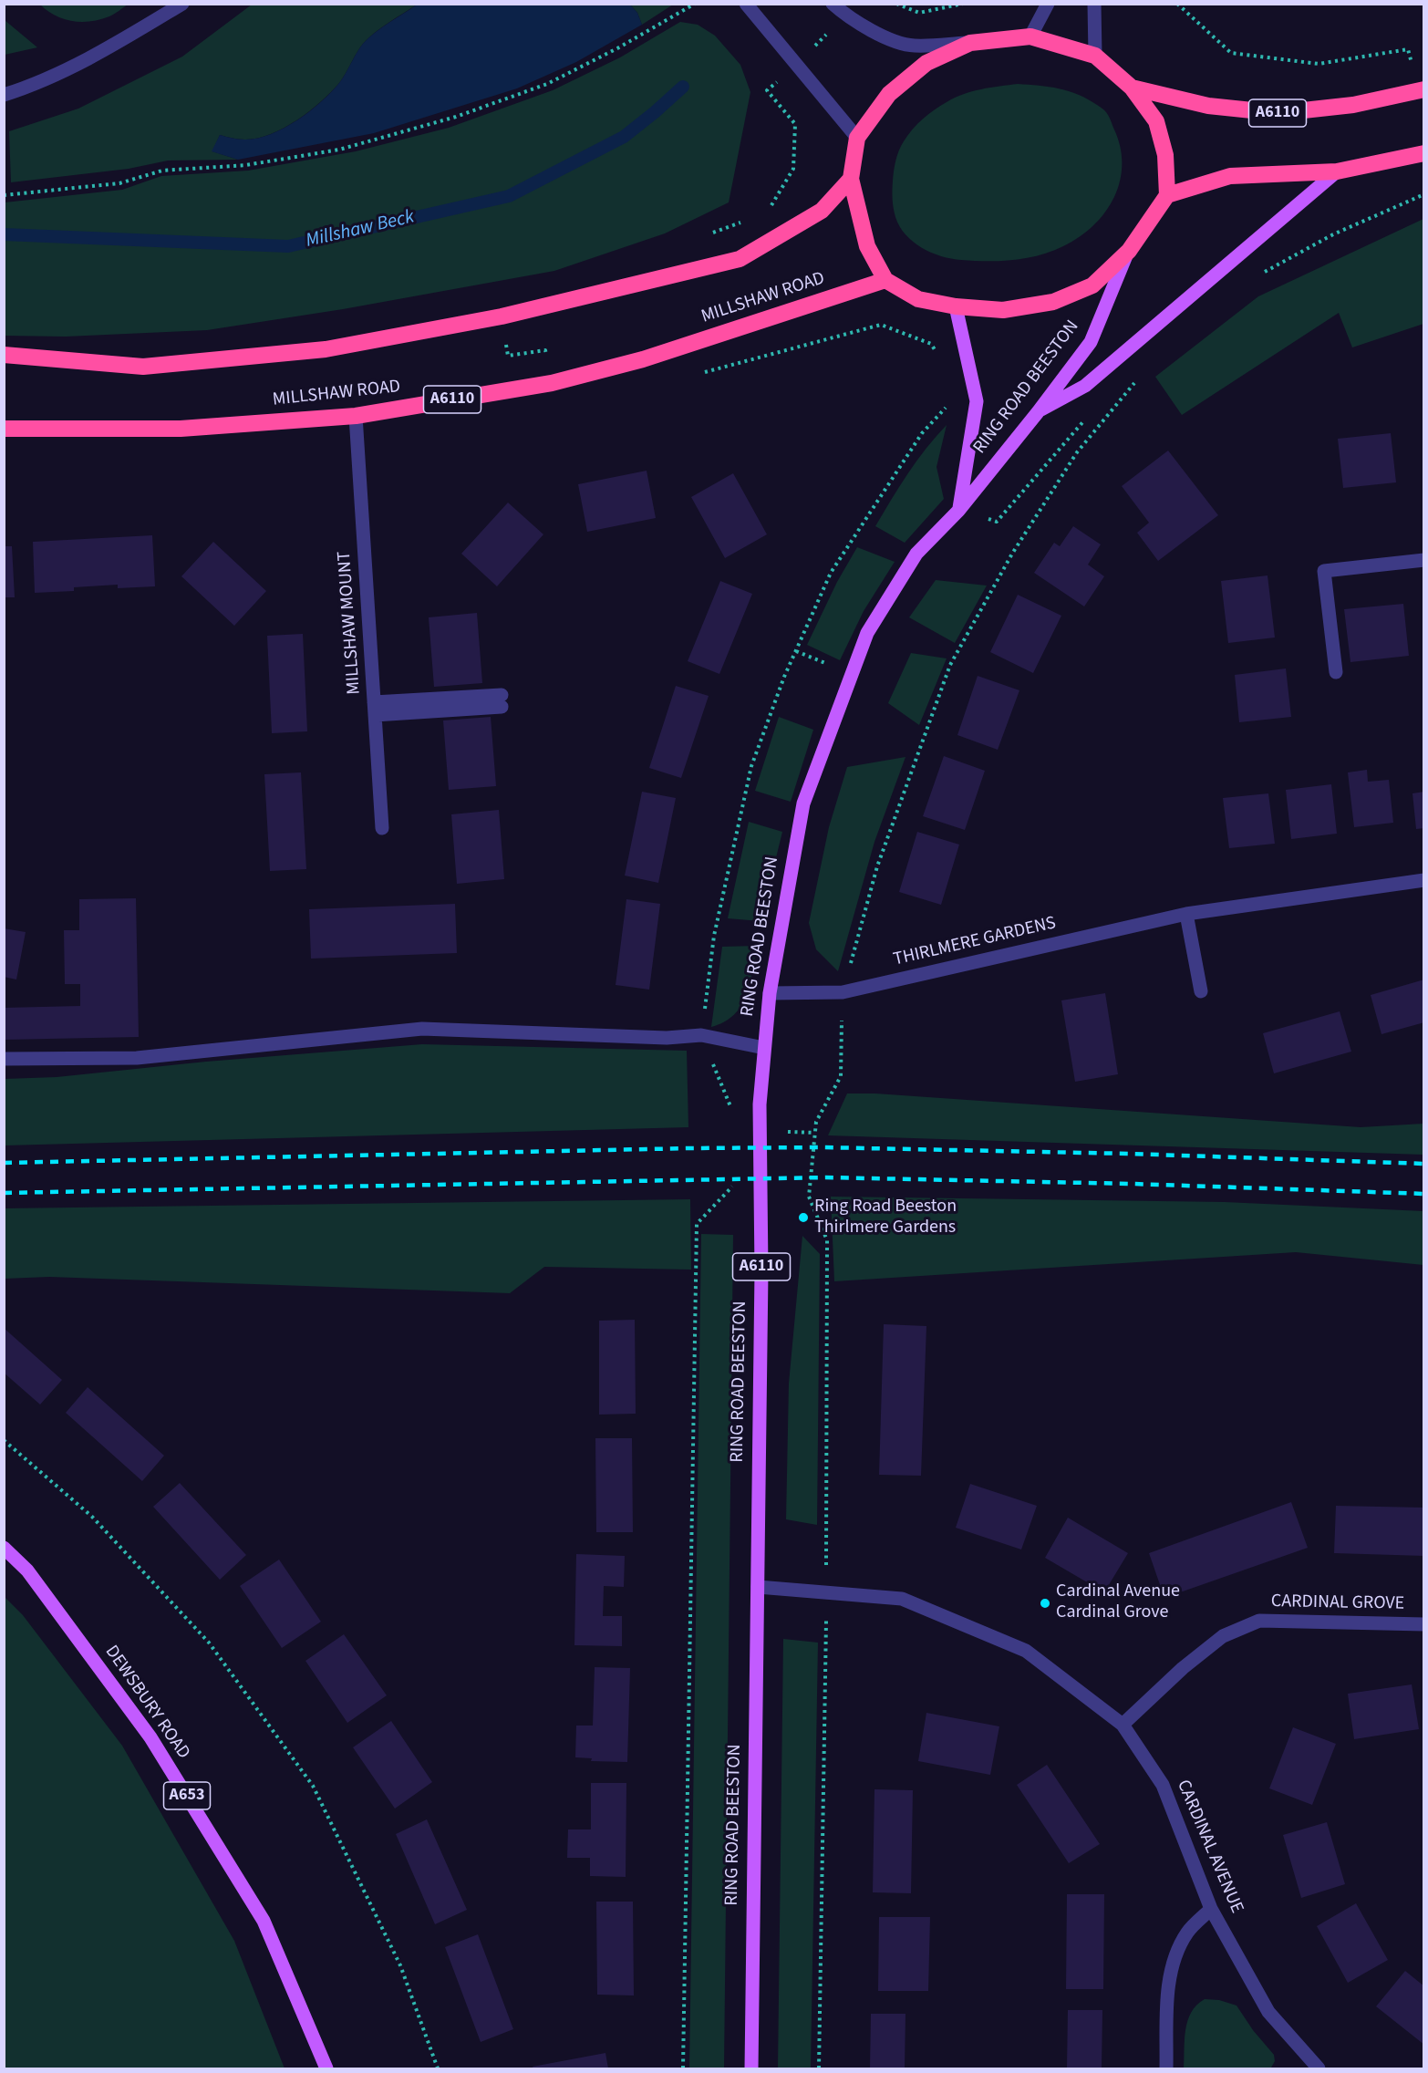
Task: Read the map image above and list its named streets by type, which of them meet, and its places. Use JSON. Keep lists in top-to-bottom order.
{
  "streets": {
    "highway": ["A6110", "MILLSHAW ROAD"],
    "main road": ["RING ROAD BEESTON", "DEWSBURY ROAD", "A653"],
    "street": [
      "MILLSHAW MOUNT",
      "THIRLMERE GARDENS",
      "CARDINAL GROVE",
      "CARDINAL AVENUE"
    ]
  },
  "crossings": [
    ["MILLSHAW ROAD", "MILLSHAW MOUNT"],
    ["RING ROAD BEESTON", "THIRLMERE GARDENS"],
    ["RING ROAD BEESTON", "CARDINAL AVENUE"],
    ["CARDINAL GROVE", "CARDINAL AVENUE"]
  ],
  "water": ["Millshaw Beck"],
  "places": ["Ring Road Beeston Thirlmere Gardens", "Cardinal Avenue Cardinal Grove"]
}
